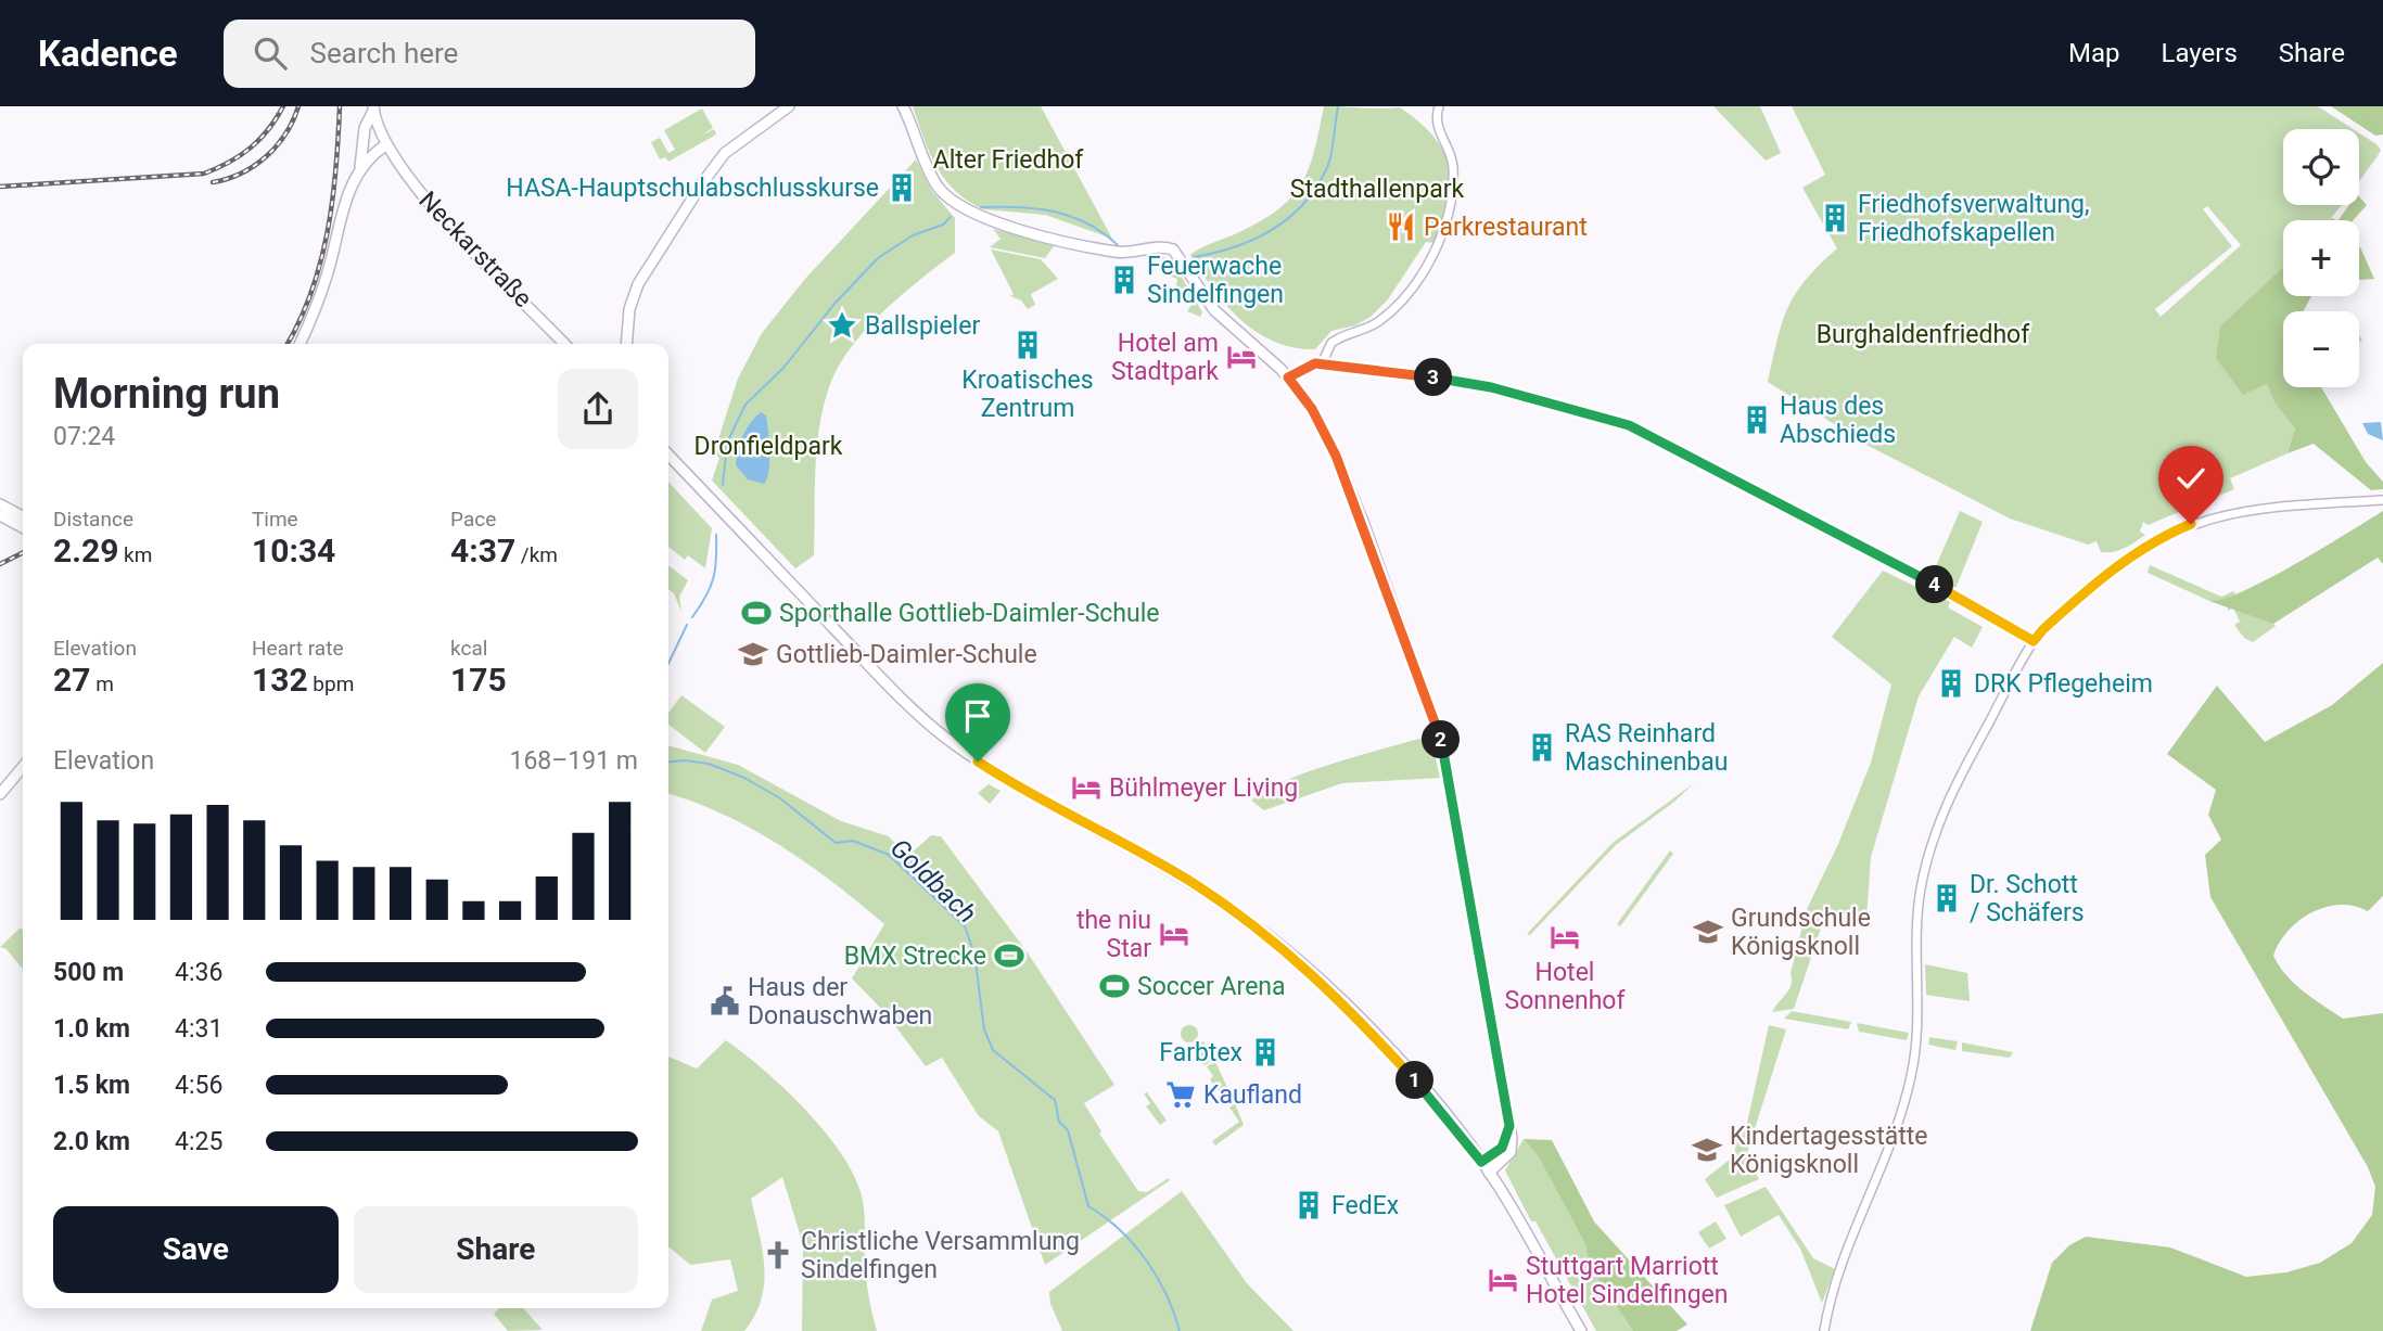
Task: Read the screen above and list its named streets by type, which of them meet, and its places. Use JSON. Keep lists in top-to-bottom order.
{
  "streets": {
    "main road": ["Neckarstraße"]
  },
  "water": ["Goldbach"],
  "parks": [
    "Alter Friedhof",
    "Stadthallenpark",
    "Burghaldenfriedhof",
    "Dronfieldpark"
  ],
  "places": {
    "building": [
      "HASA-Hauptschulabschlusskurse",
      "Friedhofsverwaltung, Friedhofskapellen",
      "Feuerwache Sindelfingen",
      "Kroatisches Zentrum",
      "Haus des Abschieds",
      "DRK Pflegeheim",
      "RAS Reinhard Maschinenbau",
      "Dr. Schott / Schäfers",
      "Farbtex",
      "FedEx"
    ],
    "restaurant": ["Parkrestaurant"],
    "place": ["Ballspieler"],
    "hotel": [
      "Hotel am Stadtpark",
      "Bühlmeyer Living",
      "the niu Star",
      "Hotel Sonnenhof",
      "Stuttgart Marriott Hotel Sindelfingen"
    ],
    "sports": ["Sporthalle Gottlieb-Daimler-Schule", "BMX Strecke", "Soccer Arena"],
    "school or university": ["Gottlieb-Daimler-Schule", "Grundschule Königsknoll", "Kindertagesstätte Königsknoll"],
    "public building": ["Haus der Donauschwaben"],
    "supermarket": ["Kaufland"],
    "church": ["Christliche Versammlung Sindelfingen"]
  },
  "page": {
    "header": "Kadence",
    "search": "Search here",
    "nav": ["Map", "Layers", "Share"],
    "map_buttons": ["+", "−"],
    "heading": ["Morning run", "07:24"],
    "pins": [
      "3",
      "4",
      "2",
      "1"
    ],
    "stats": [
      ["Distance", "2.29 km"],
      ["Time", "10:34"],
      ["Pace", "4:37 /km"],
      ["Elevation", "27 m"],
      ["Heart rate", "132 bpm"],
      ["kcal", "175"]
    ],
    "chart": ["Elevation", "168–191 m"],
    "list": [
      {
        "name": "500 m",
        "note": "4:36"
      },
      {
        "name": "1.0 km",
        "note": "4:31"
      },
      {
        "name": "1.5 km",
        "note": "4:56"
      },
      {
        "name": "2.0 km",
        "note": "4:25"
      }
    ],
    "buttons": ["Save", "Share"]
  }
}
